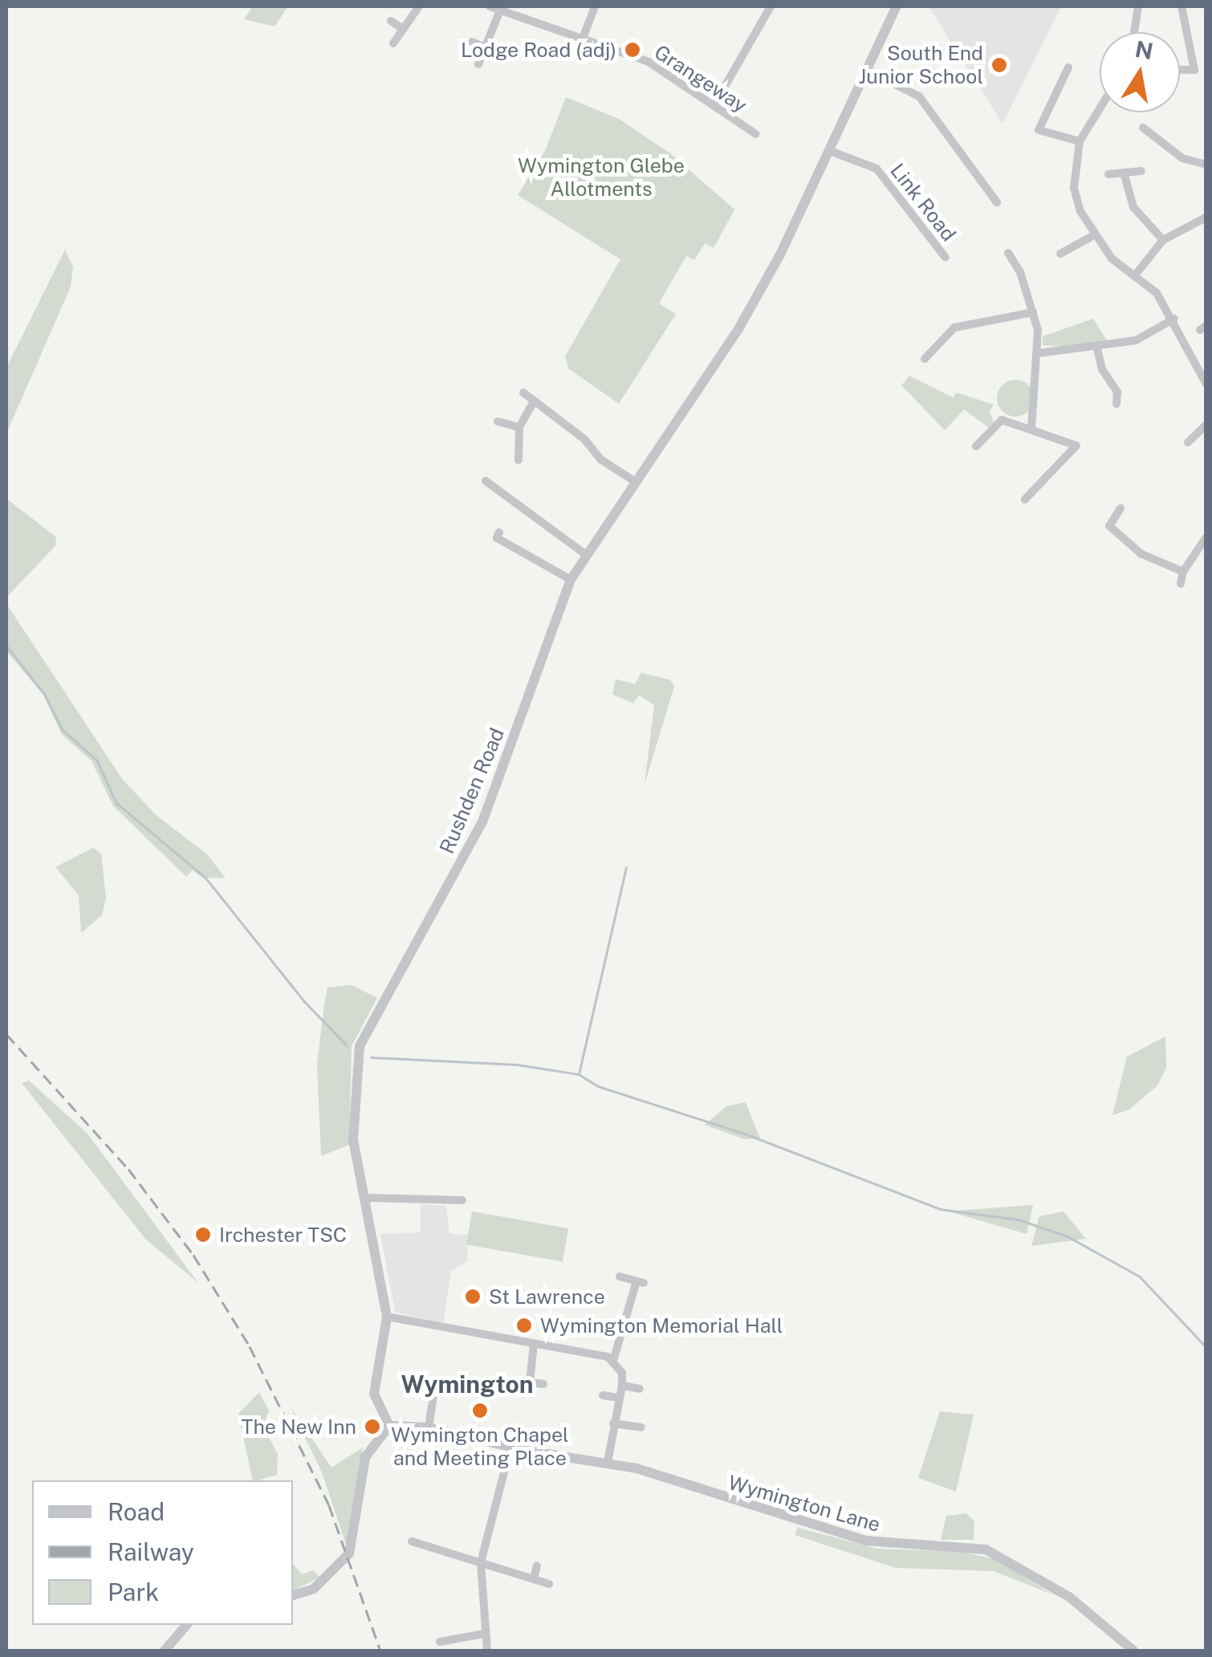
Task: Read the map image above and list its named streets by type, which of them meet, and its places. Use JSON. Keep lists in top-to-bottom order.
{
  "streets": {
    "street": [
      "Grangeway",
      "Link Road",
      "Rushden Road",
      "Wymington Lane"
    ]
  },
  "crossings": [
    ["Link Road", "Rushden Road"],
    ["Rushden Road", "Wymington Lane"]
  ],
  "districts": ["Wymington"],
  "parks": ["Wymington Glebe Allotments"],
  "places": [
    "Lodge Road (adj)",
    "South End Junior School",
    "Irchester TSC",
    "St Lawrence",
    "Wymington Memorial Hall",
    "Wymington Chapel and Meeting Place",
    "The New Inn"
  ],
  "legend": ["Road", "Railway", "Park"],
  "north": "top"
}
